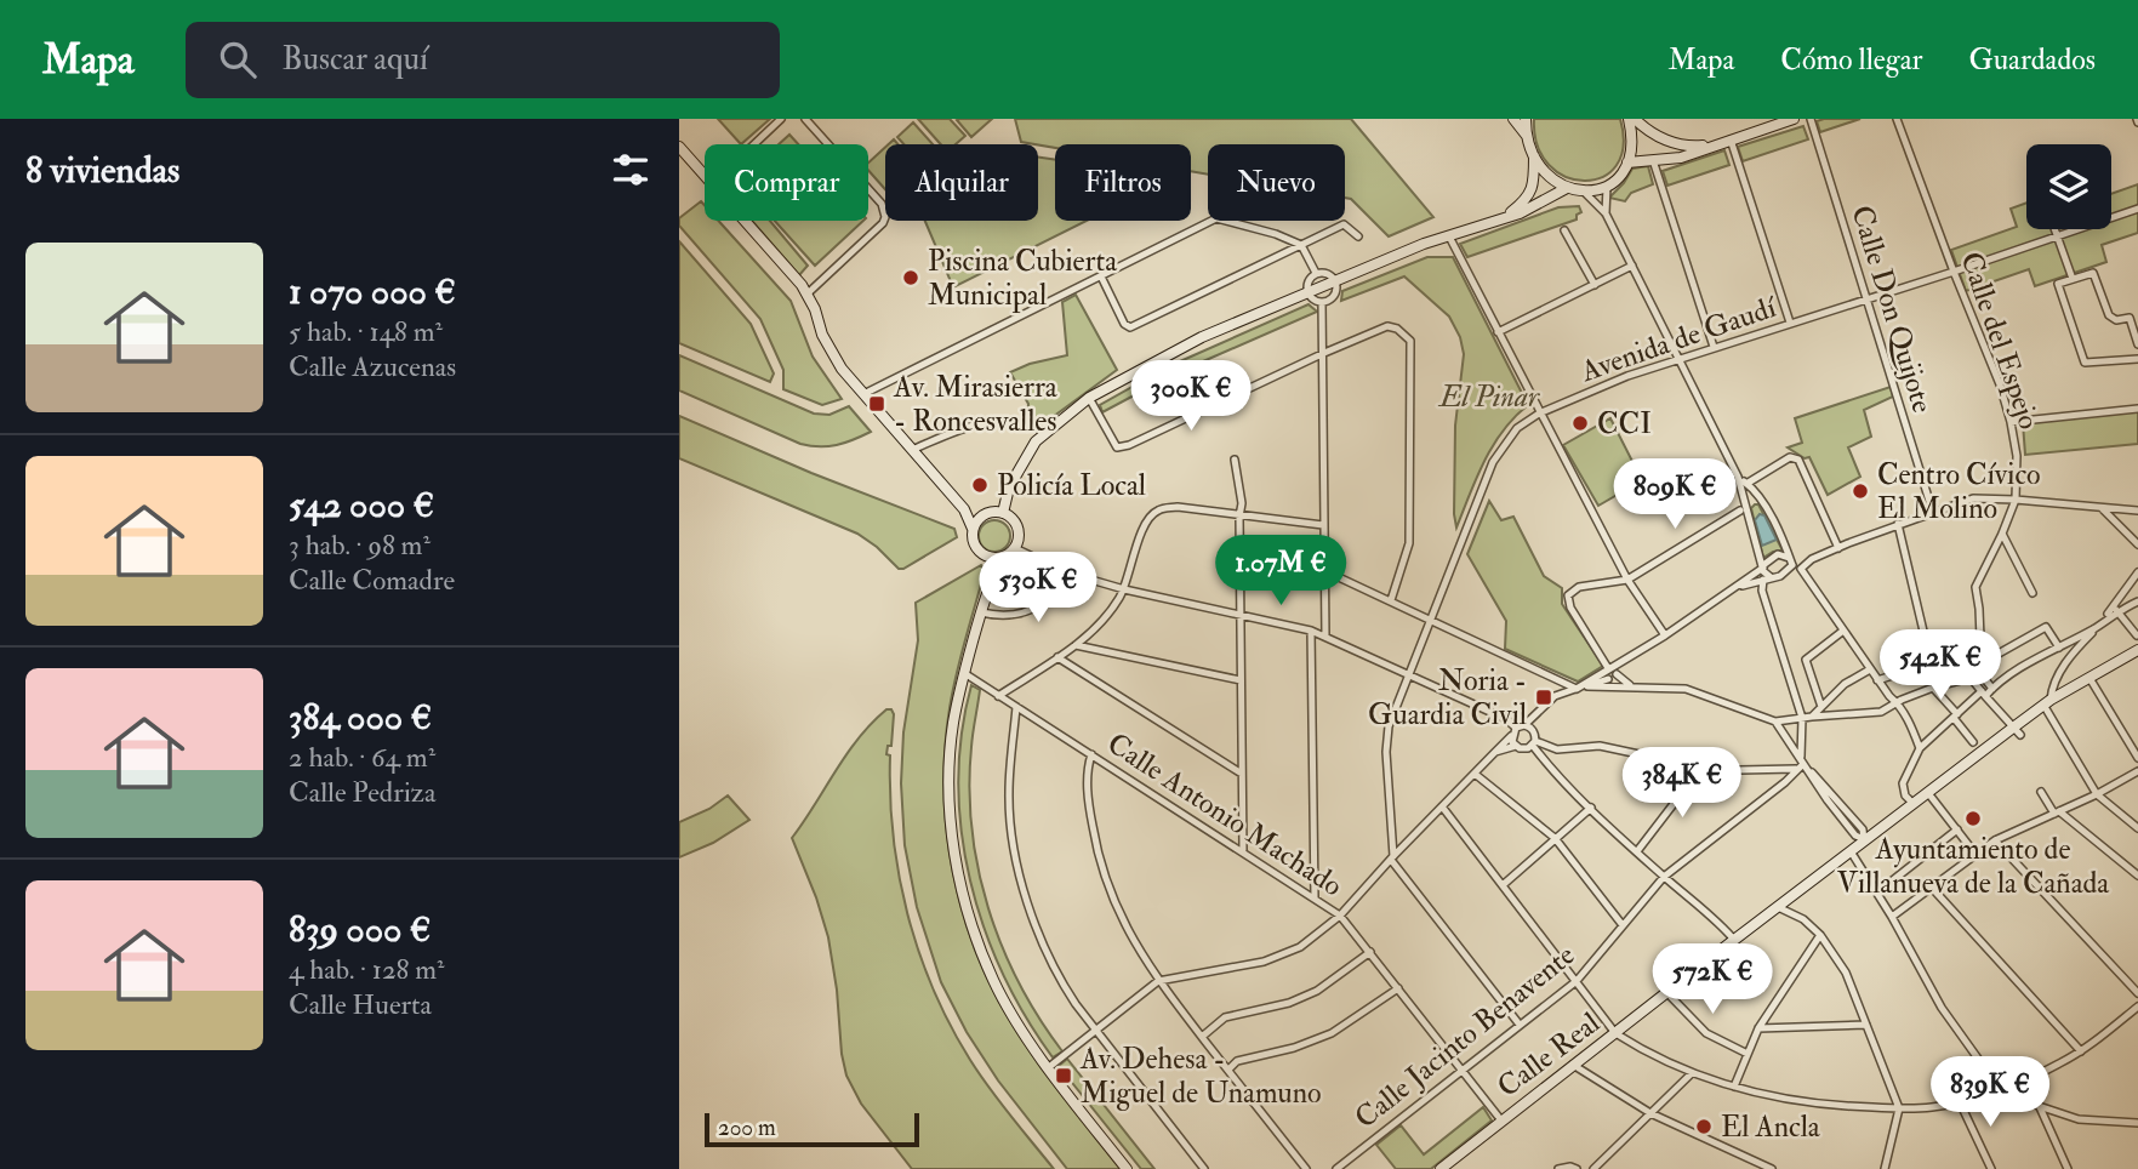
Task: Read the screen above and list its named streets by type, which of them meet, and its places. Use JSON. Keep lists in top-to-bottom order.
{
  "streets": {
    "street": [
      "Calle Don Quijote",
      "Avenida de Gaudí",
      "Calle del Espejo",
      "Calle Antonio Machado",
      "Calle Jacinto Benavente",
      "Calle Real"
    ]
  },
  "crossings": [
    ["Calle Don Quijote", "Avenida de Gaudí"],
    ["Avenida de Gaudí", "Calle del Espejo"],
    ["Calle Antonio Machado", "Calle Jacinto Benavente"],
    ["Calle Antonio Machado", "Calle Real"]
  ],
  "parks": ["El Pinar"],
  "places": {
    "other": [
      "Piscina Cubierta Municipal",
      "CCI",
      "Policía Local",
      "Centro Cívico El Molino",
      "Ayuntamiento de Villanueva de la Cañada",
      "El Ancla"
    ],
    "transit": ["Av. Mirasierra - Roncesvalles", "Noria - Guardia Civil", "Av. Dehesa - Miguel de Unamuno"]
  },
  "scale_bar": "200 m",
  "page": {
    "header": "Mapa",
    "search": "Buscar aquí",
    "nav": ["Mapa", "Cómo llegar", "Guardados"],
    "heading": "8 viviendas",
    "chip": [
      "Comprar",
      "Alquilar",
      "Filtros",
      "Nuevo"
    ],
    "list": [
      {
        "name": "1 070 000 €",
        "note": "5 hab. · 148 m² · Calle Azucenas"
      },
      {
        "name": "542 000 €",
        "note": "3 hab. · 98 m² · Calle Comadre"
      },
      {
        "name": "384 000 €",
        "note": "2 hab. · 64 m² · Calle Pedriza"
      },
      {
        "name": "839 000 €",
        "note": "4 hab. · 128 m² · Calle Huerta"
      }
    ],
    "price": [
      "300K €",
      "809K €",
      "1.07M €",
      "530K €",
      "542K €",
      "384K €",
      "572K €",
      "839K €"
    ],
    "scale": "200 m"
  }
}
